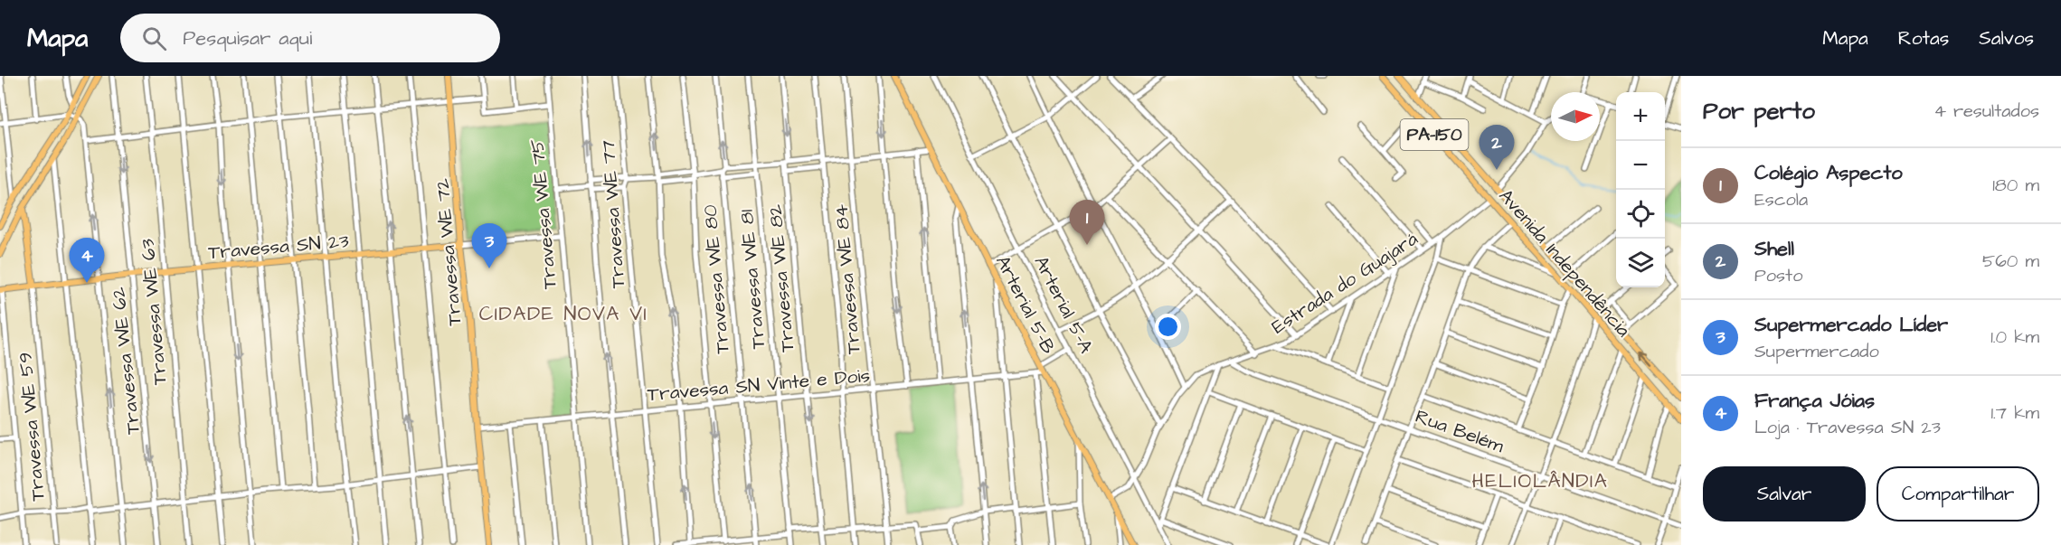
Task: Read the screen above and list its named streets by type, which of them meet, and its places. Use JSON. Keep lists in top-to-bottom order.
{
  "streets": {
    "main road": [
      "PA-150",
      "Travessa SN 23",
      "Travessa WE 72",
      "Avenida Independência",
      "Arterial 5-B",
      "Travessa WE 59"
    ],
    "street": [
      "Travessa WE 75",
      "Travessa WE 77",
      "Travessa WE 82",
      "Travessa WE 80",
      "Travessa WE 81",
      "Travessa WE 84",
      "Estrada do Guajará",
      "Arterial 5-A",
      "Travessa WE 63",
      "Travessa WE 62",
      "Travessa SN Vinte e Dois",
      "Rua Belém"
    ]
  },
  "crossings": [
    ["Travessa WE 75", "Travessa SN 23"],
    ["Travessa WE 75", "Travessa SN Vinte e Dois"],
    ["Travessa WE 77", "Travessa SN Vinte e Dois"],
    ["Travessa SN 23", "Travessa WE 72"],
    ["Travessa SN 23", "Travessa WE 63"],
    ["Travessa SN 23", "Travessa WE 62"],
    ["Travessa SN 23", "Travessa WE 59"],
    ["Travessa WE 72", "Travessa SN Vinte e Dois"],
    ["Avenida Independência", "Estrada do Guajará"],
    ["Travessa WE 82", "Travessa SN Vinte e Dois"],
    ["Travessa WE 80", "Travessa SN Vinte e Dois"],
    ["Travessa WE 81", "Travessa SN Vinte e Dois"],
    ["Travessa WE 84", "Travessa SN Vinte e Dois"],
    ["Estrada do Guajará", "Arterial 5-A"],
    ["Estrada do Guajará", "Rua Belém"],
    ["Arterial 5-B", "Travessa SN Vinte e Dois"]
  ],
  "districts": ["CIDADE NOVA VI", "HELIOLÂNDIA"],
  "north": "right",
  "page": {
    "header": "Mapa",
    "search": "Pesquisar aqui",
    "nav": ["Mapa", "Rotas", "Salvos"],
    "heading": ["Por perto", "4 resultados"],
    "map_buttons": ["+", "−"],
    "pins": [
      "2",
      "1",
      "3",
      "4"
    ],
    "list": [
      {
        "mark": "1",
        "name": "Colégio Aspecto",
        "note": "Escola",
        "value": "180 m"
      },
      {
        "mark": "2",
        "name": "Shell",
        "note": "Posto",
        "value": "560 m"
      },
      {
        "mark": "3",
        "name": "Supermercado Líder",
        "note": "Supermercado",
        "value": "1.0 km"
      },
      {
        "mark": "4",
        "name": "França Jóias",
        "note": "Loja · Travessa SN 23",
        "value": "1.7 km"
      }
    ],
    "buttons": ["Salvar", "Compartilhar"]
  }
}
